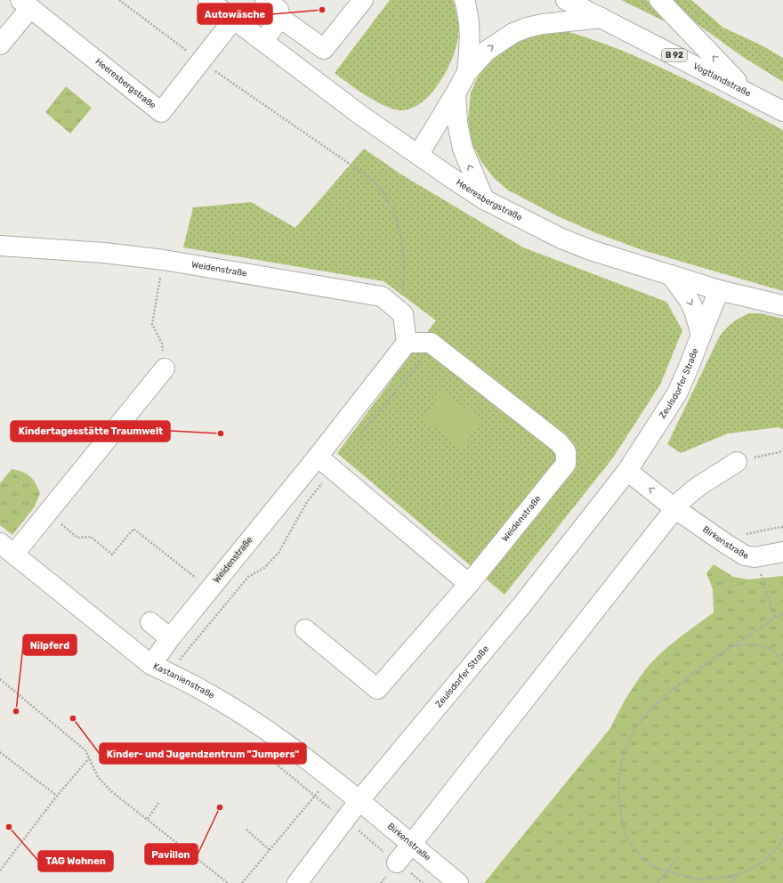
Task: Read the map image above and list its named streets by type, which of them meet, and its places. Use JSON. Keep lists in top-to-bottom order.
{
  "streets": {
    "street": [
      "B 92",
      "Vogtlandstraße",
      "Heeresbergstraße",
      "Weidenstraße",
      "Zeulsdorfer Straße",
      "Birkenstraße",
      "Kastanienstraße"
    ]
  },
  "crossings": [
    ["Heeresbergstraße", "Zeulsdorfer Straße"],
    ["Weidenstraße", "Kastanienstraße"],
    ["Zeulsdorfer Straße", "Birkenstraße"],
    ["Zeulsdorfer Straße", "Kastanienstraße"],
    ["Birkenstraße", "Kastanienstraße"]
  ],
  "places": [
    "Autowäsche",
    "Kindertagesstätte Traumwelt",
    "Nilpferd",
    "Kinder- und Jugendzentrum \"Jumpers\"",
    "Pavillon",
    "TAG Wohnen"
  ]
}
